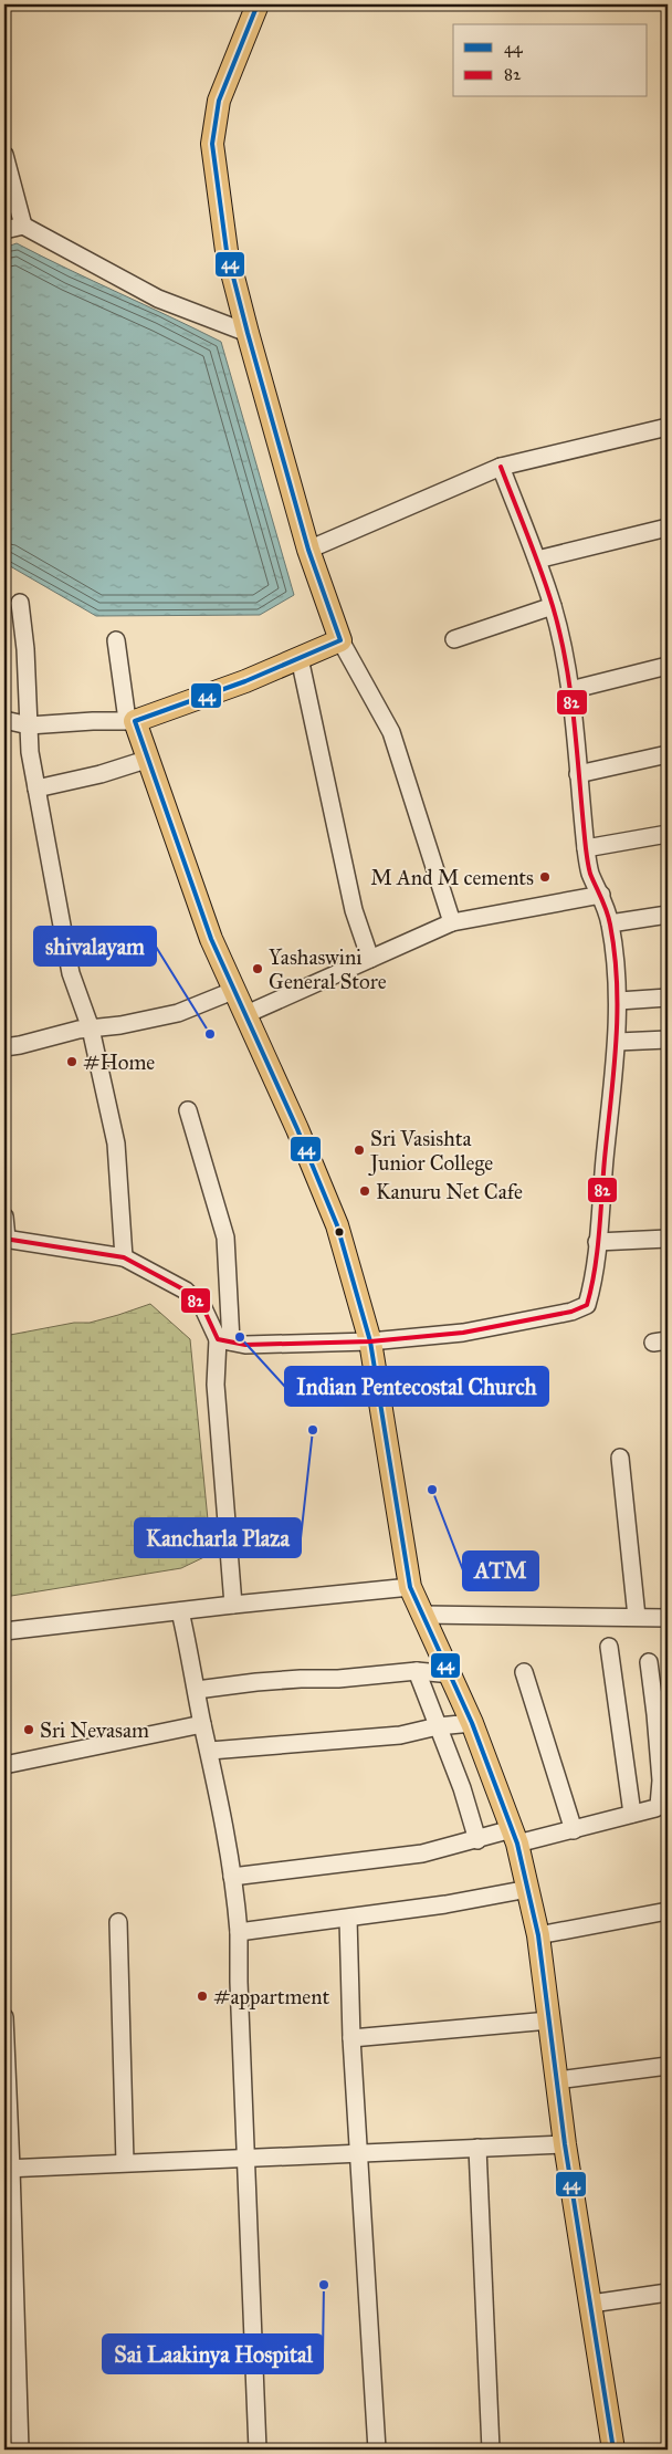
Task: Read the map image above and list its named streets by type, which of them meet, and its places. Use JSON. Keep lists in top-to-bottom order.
{
  "places": [
    "M And M cements",
    "Yashaswini General Store",
    "shivalayam",
    "#Home",
    "Sri Vasishta Junior College",
    "Kanuru Net Cafe",
    "Indian Pentecostal Church",
    "Kancharla Plaza",
    "ATM",
    "Sri Nevasam",
    "#appartment",
    "Sai Laakinya Hospital"
  ],
  "lines": ["transit line 44", "transit line 82"],
  "legend": ["44", "82"]
}
